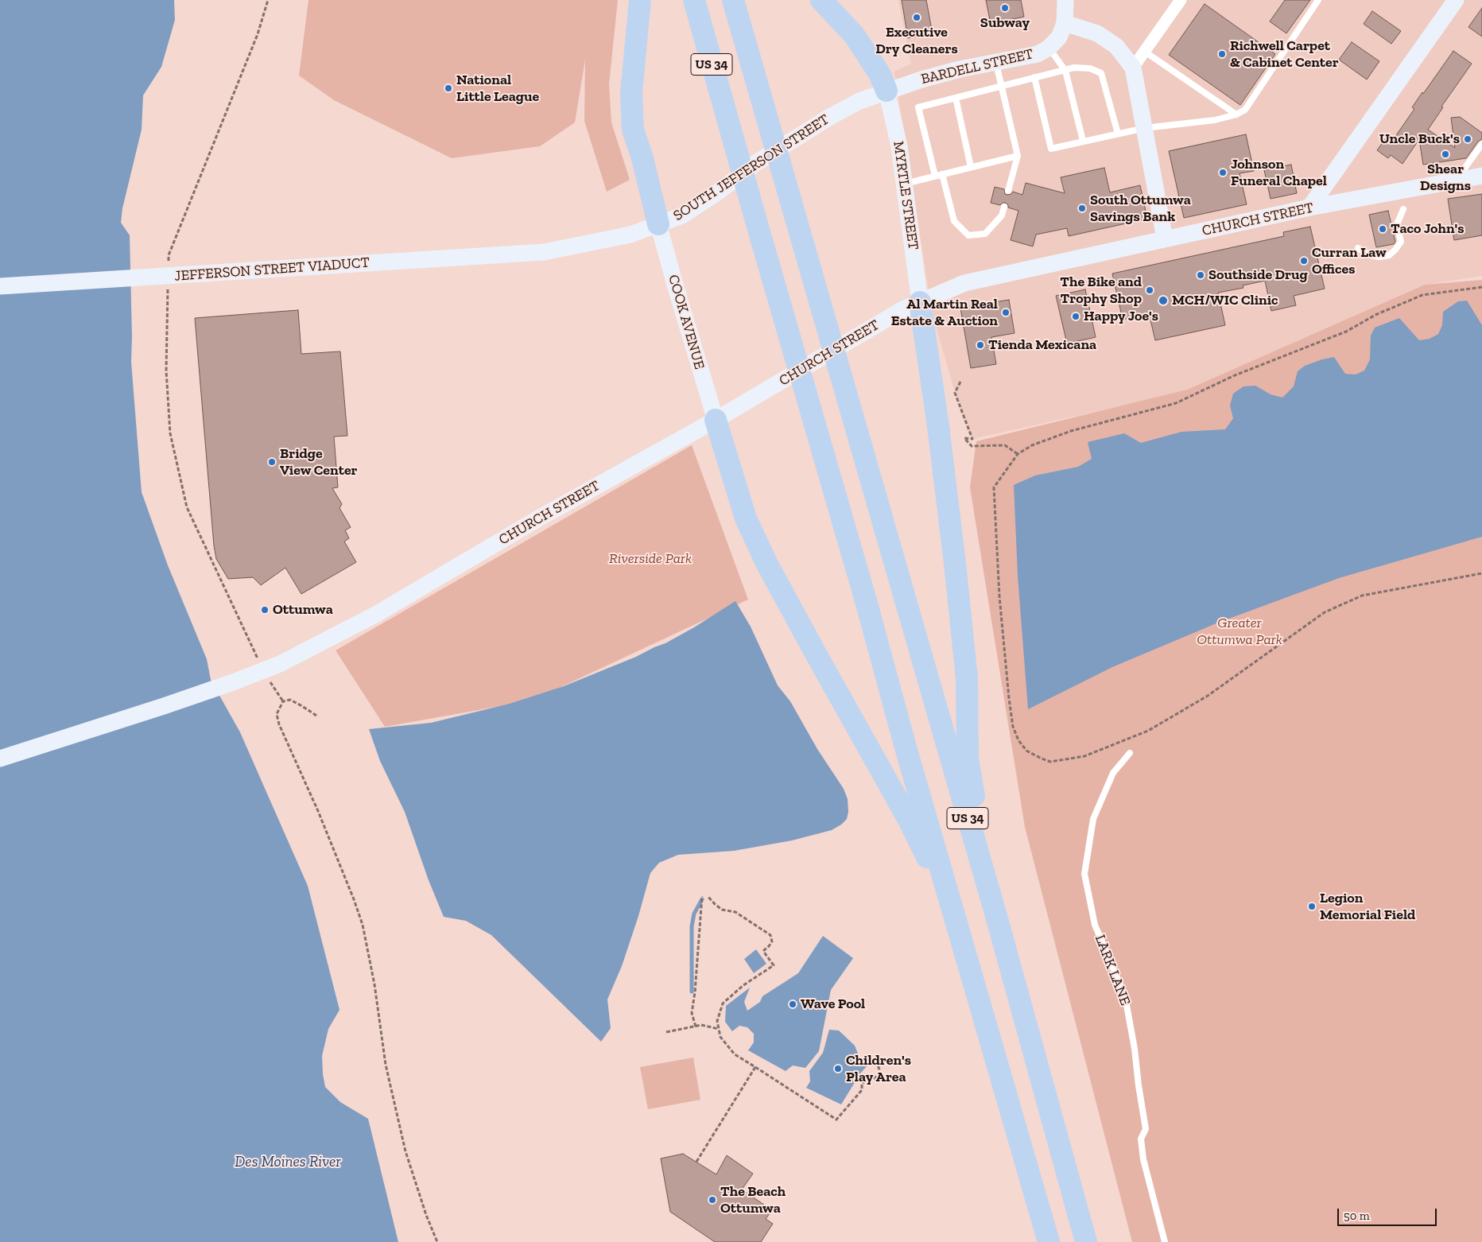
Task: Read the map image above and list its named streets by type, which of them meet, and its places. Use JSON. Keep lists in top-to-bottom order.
{
  "streets": {
    "highway": ["US 34"],
    "main road": [
      "BARDELL STREET",
      "SOUTH JEFFERSON STREET",
      "MYRTLE STREET",
      "CHURCH STREET",
      "JEFFERSON STREET VIADUCT",
      "COOK AVENUE"
    ],
    "lane": ["LARK LANE"]
  },
  "crossings": [
    ["BARDELL STREET", "SOUTH JEFFERSON STREET"],
    ["BARDELL STREET", "MYRTLE STREET"],
    ["SOUTH JEFFERSON STREET", "MYRTLE STREET"],
    ["SOUTH JEFFERSON STREET", "JEFFERSON STREET VIADUCT"],
    ["SOUTH JEFFERSON STREET", "COOK AVENUE"],
    ["MYRTLE STREET", "CHURCH STREET"],
    ["CHURCH STREET", "COOK AVENUE"]
  ],
  "water": ["Des Moines River"],
  "parks": ["Riverside Park", "Greater Ottumwa Park"],
  "places": [
    "Subway",
    "Executive Dry Cleaners",
    "Richwell Carpet & Cabinet Center",
    "National Little League",
    "Uncle Buck's",
    "Shear Designs",
    "Johnson Funeral Chapel",
    "South Ottumwa Savings Bank",
    "Taco John's",
    "Curran Law Offices",
    "Southside Drug",
    "The Bike and Trophy Shop",
    "MCH/WIC Clinic",
    "Al Martin Real Estate & Auction",
    "Happy Joe's",
    "Tienda Mexicana",
    "Bridge View Center",
    "Ottumwa",
    "Legion Memorial Field",
    "Wave Pool",
    "Children's Play Area",
    "The Beach Ottumwa"
  ],
  "scale_bar": "50 m"
}
